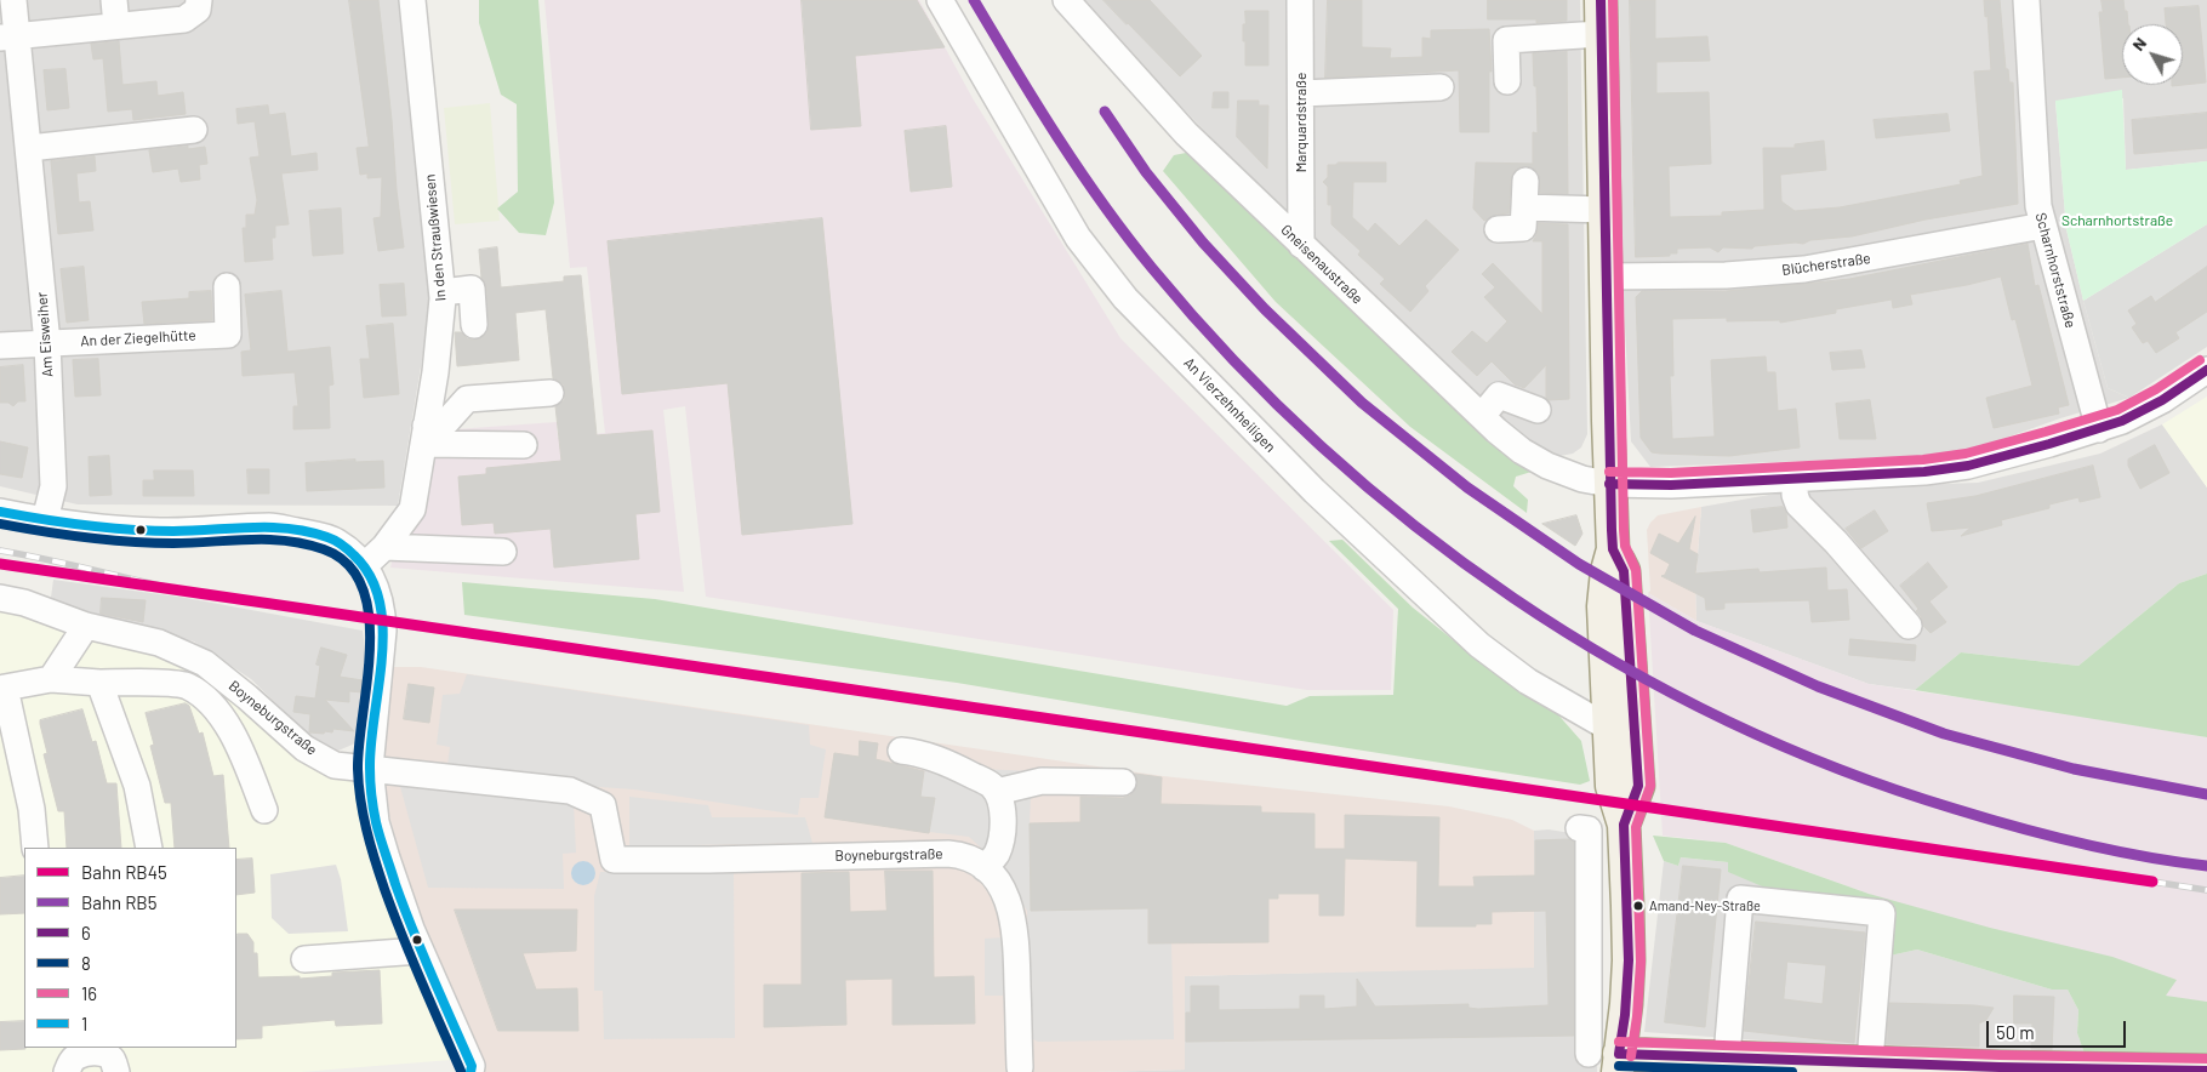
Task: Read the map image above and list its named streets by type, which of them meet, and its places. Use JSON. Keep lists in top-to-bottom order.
{
  "streets": {
    "street": [
      "Marquardstraße",
      "In den Straußwiesen",
      "Gneisenaustraße",
      "Blücherstraße",
      "Scharnhorststraße",
      "Am Eisweiher",
      "An der Ziegelhütte",
      "An Vierzehnheiligen",
      "Boyneburgstraße"
    ]
  },
  "crossings": [
    ["Marquardstraße", "Gneisenaustraße"],
    ["Blücherstraße", "Scharnhorststraße"],
    ["Am Eisweiher", "An der Ziegelhütte"]
  ],
  "parks": ["Scharnhortstraße"],
  "places": ["Amand-Ney-Straße"],
  "lines": [
    "rail line RB5",
    "transit line 6",
    "transit line 16",
    "transit line 1",
    "transit line 8",
    "rail line RB45"
  ],
  "legend": [
    "Bahn RB45",
    "Bahn RB5",
    "6",
    "8",
    "16",
    "1"
  ],
  "scale_bar": "50 m",
  "north": "top left"
}
